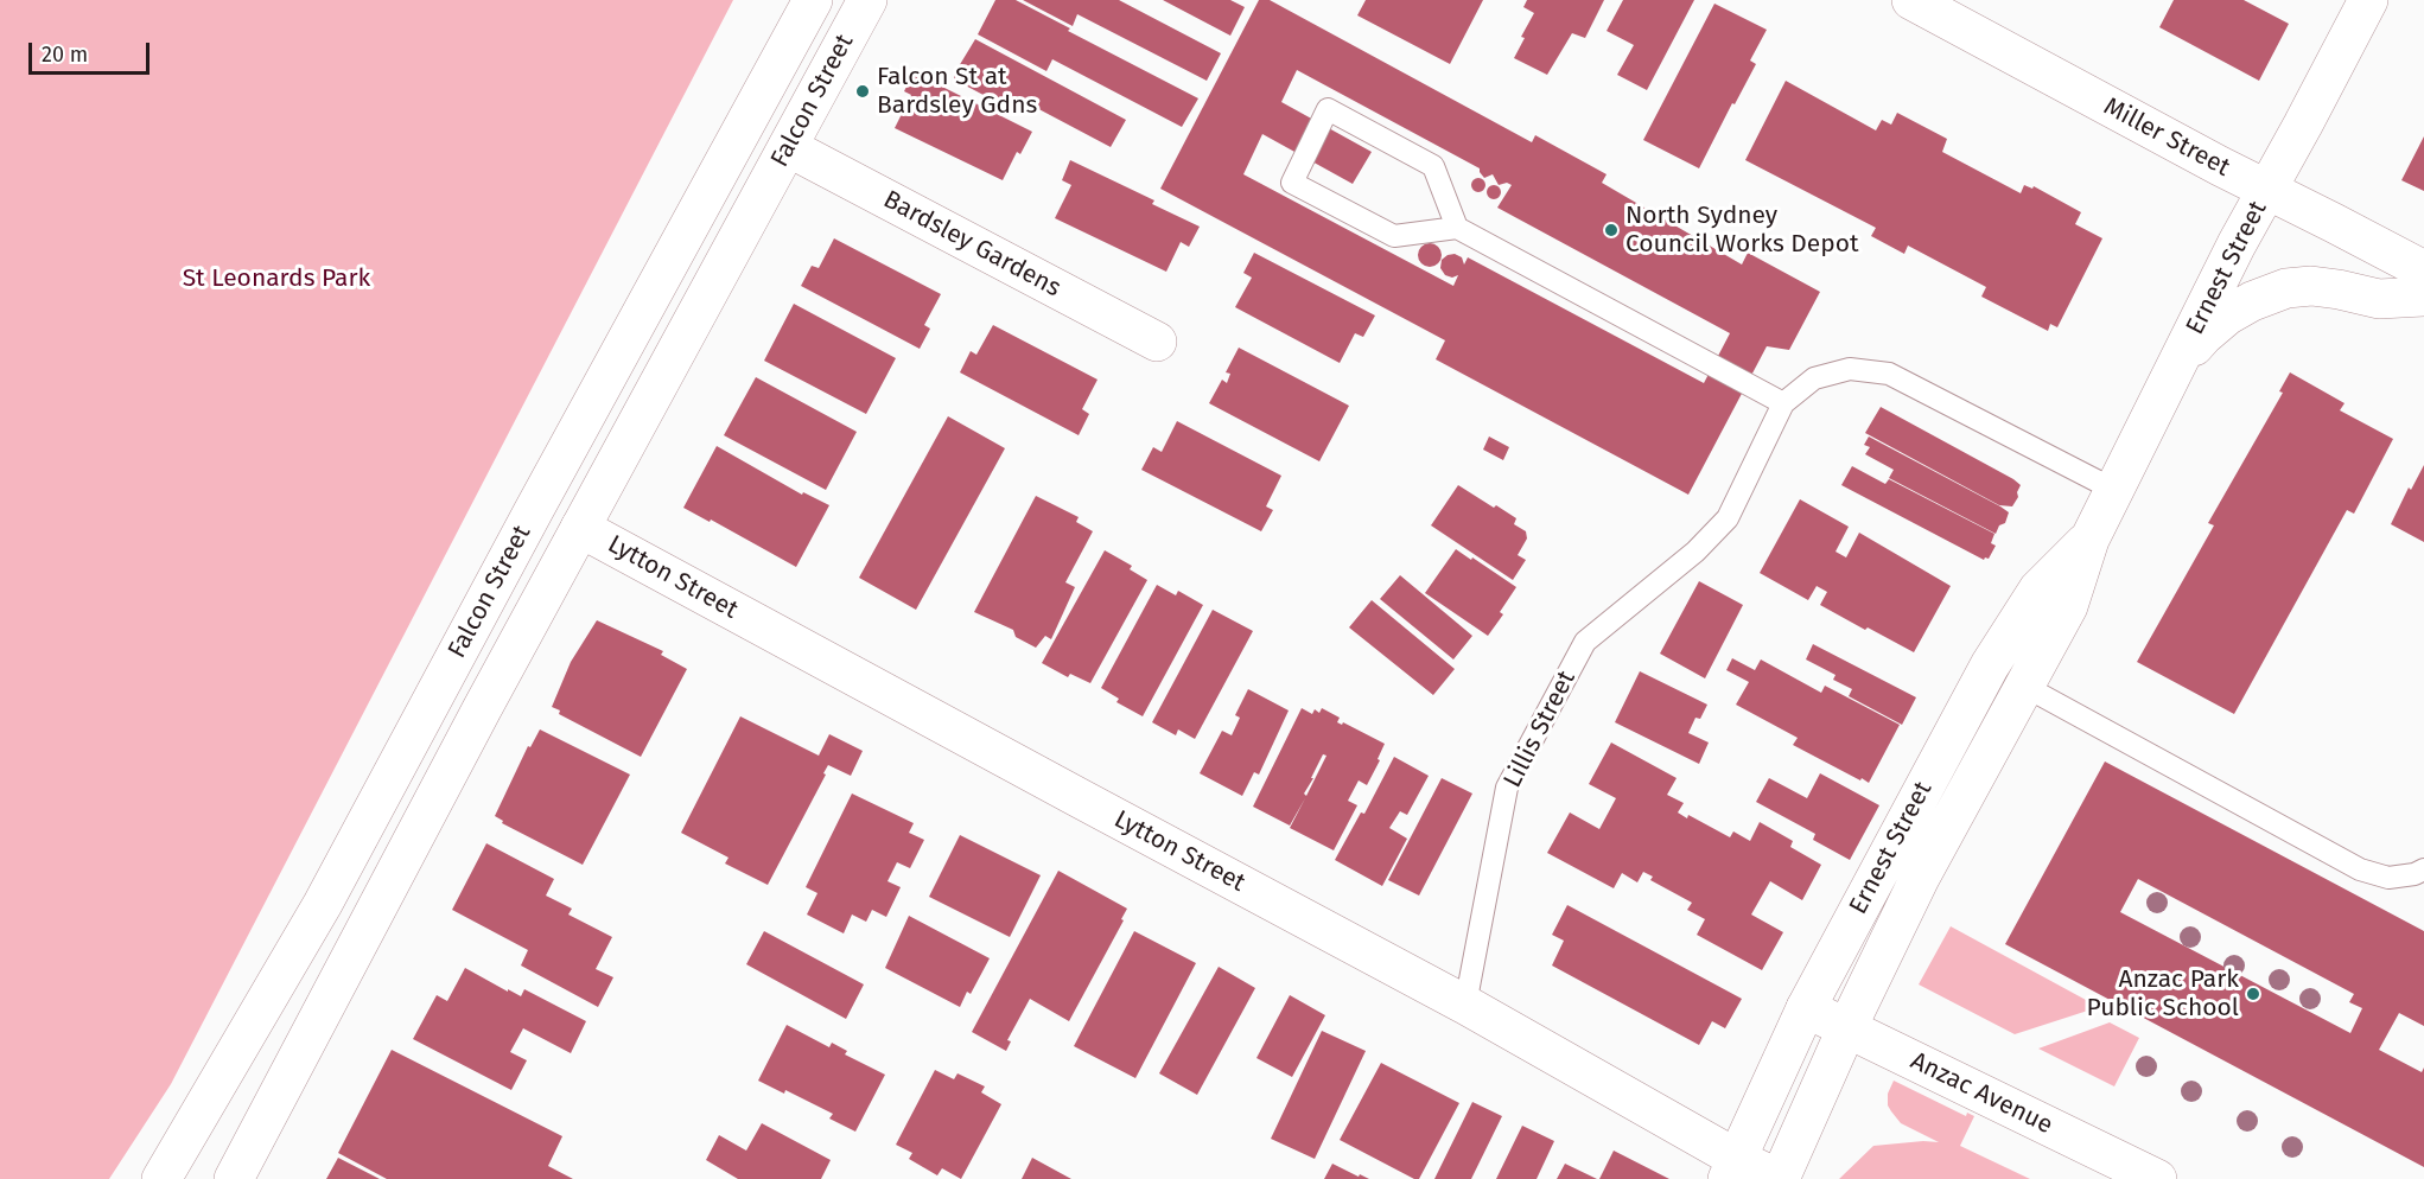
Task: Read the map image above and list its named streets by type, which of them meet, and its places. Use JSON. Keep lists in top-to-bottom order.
{
  "streets": {
    "main road": [
      "Falcon Street",
      "Miller Street",
      "Bardsley Gardens",
      "Ernest Street",
      "Lytton Street",
      "Anzac Avenue"
    ],
    "lane": ["Lillis Street"]
  },
  "crossings": [
    ["Falcon Street", "Bardsley Gardens"],
    ["Falcon Street", "Lytton Street"],
    ["Miller Street", "Ernest Street"],
    ["Ernest Street", "Lytton Street"],
    ["Ernest Street", "Anzac Avenue"],
    ["Lytton Street", "Lillis Street"]
  ],
  "parks": ["St Leonards Park"],
  "places": ["Falcon St at Bardsley Gdns", "North Sydney Council Works Depot", "Anzac Park Public School"],
  "scale_bar": "20 m"
}
